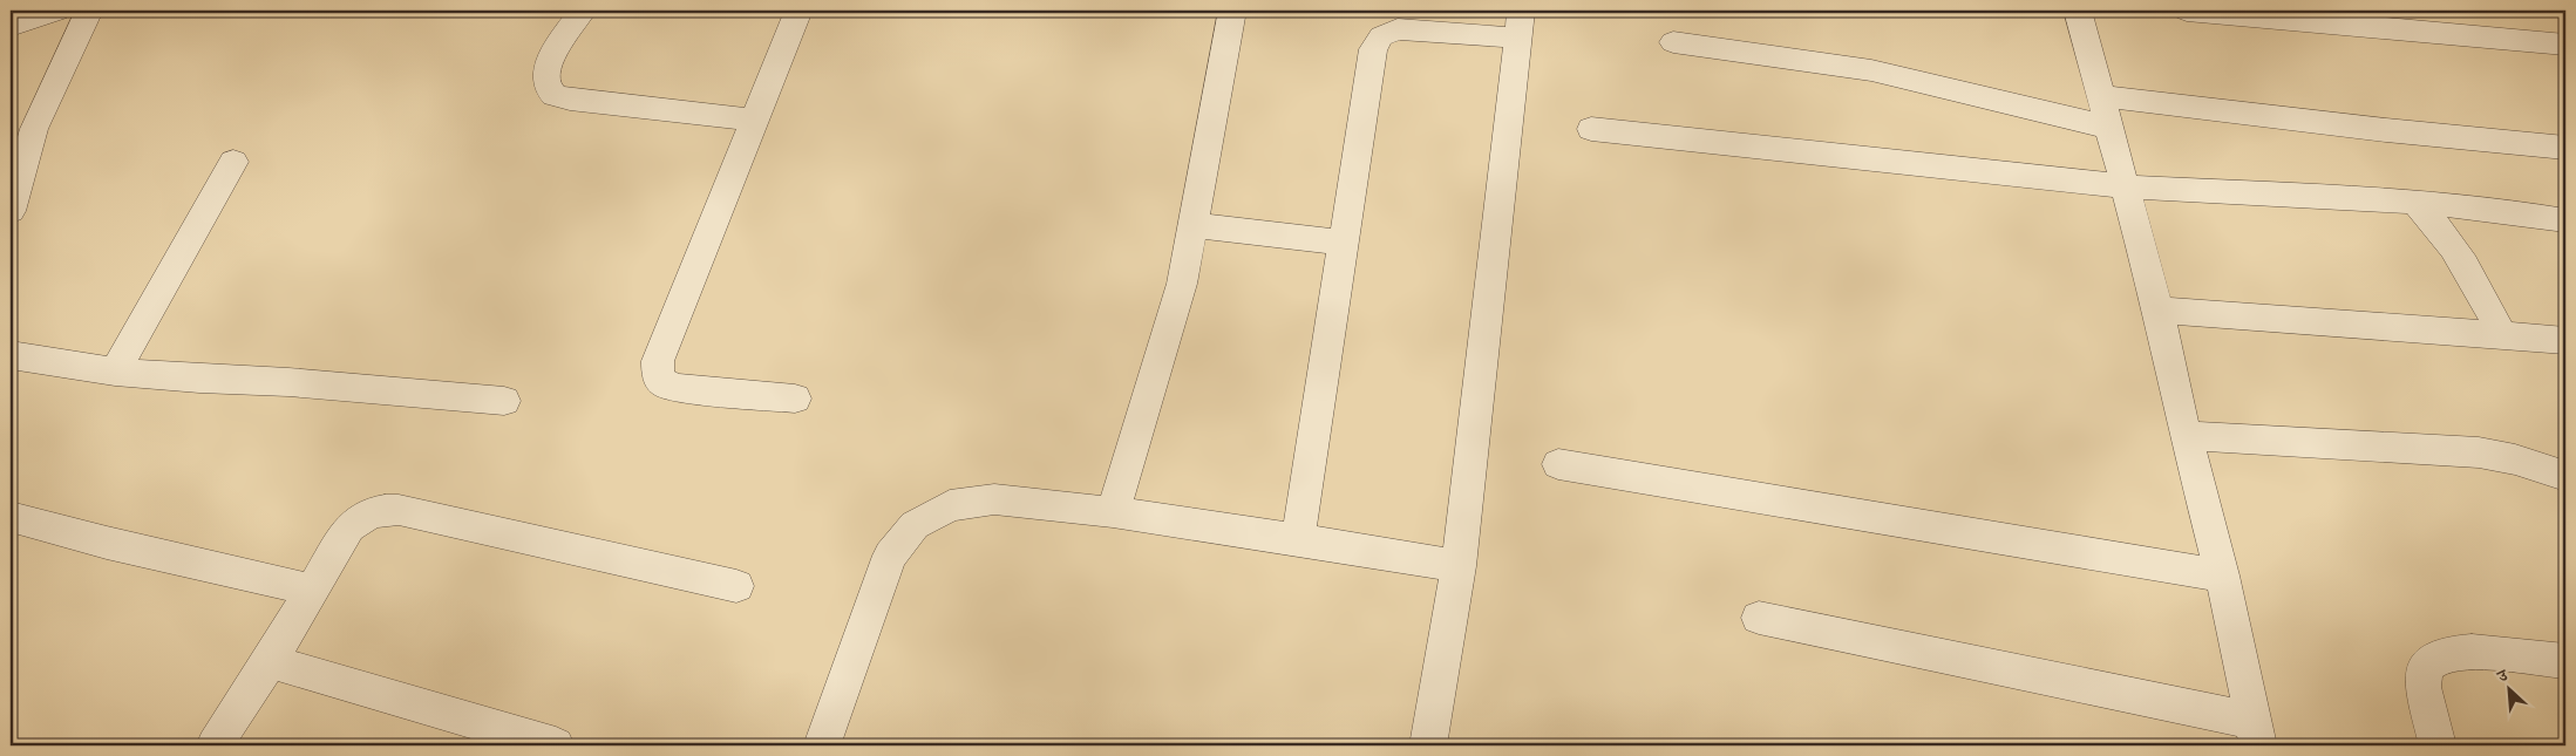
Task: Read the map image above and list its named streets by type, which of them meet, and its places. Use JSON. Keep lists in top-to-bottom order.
{
  "north": "top left"
}
